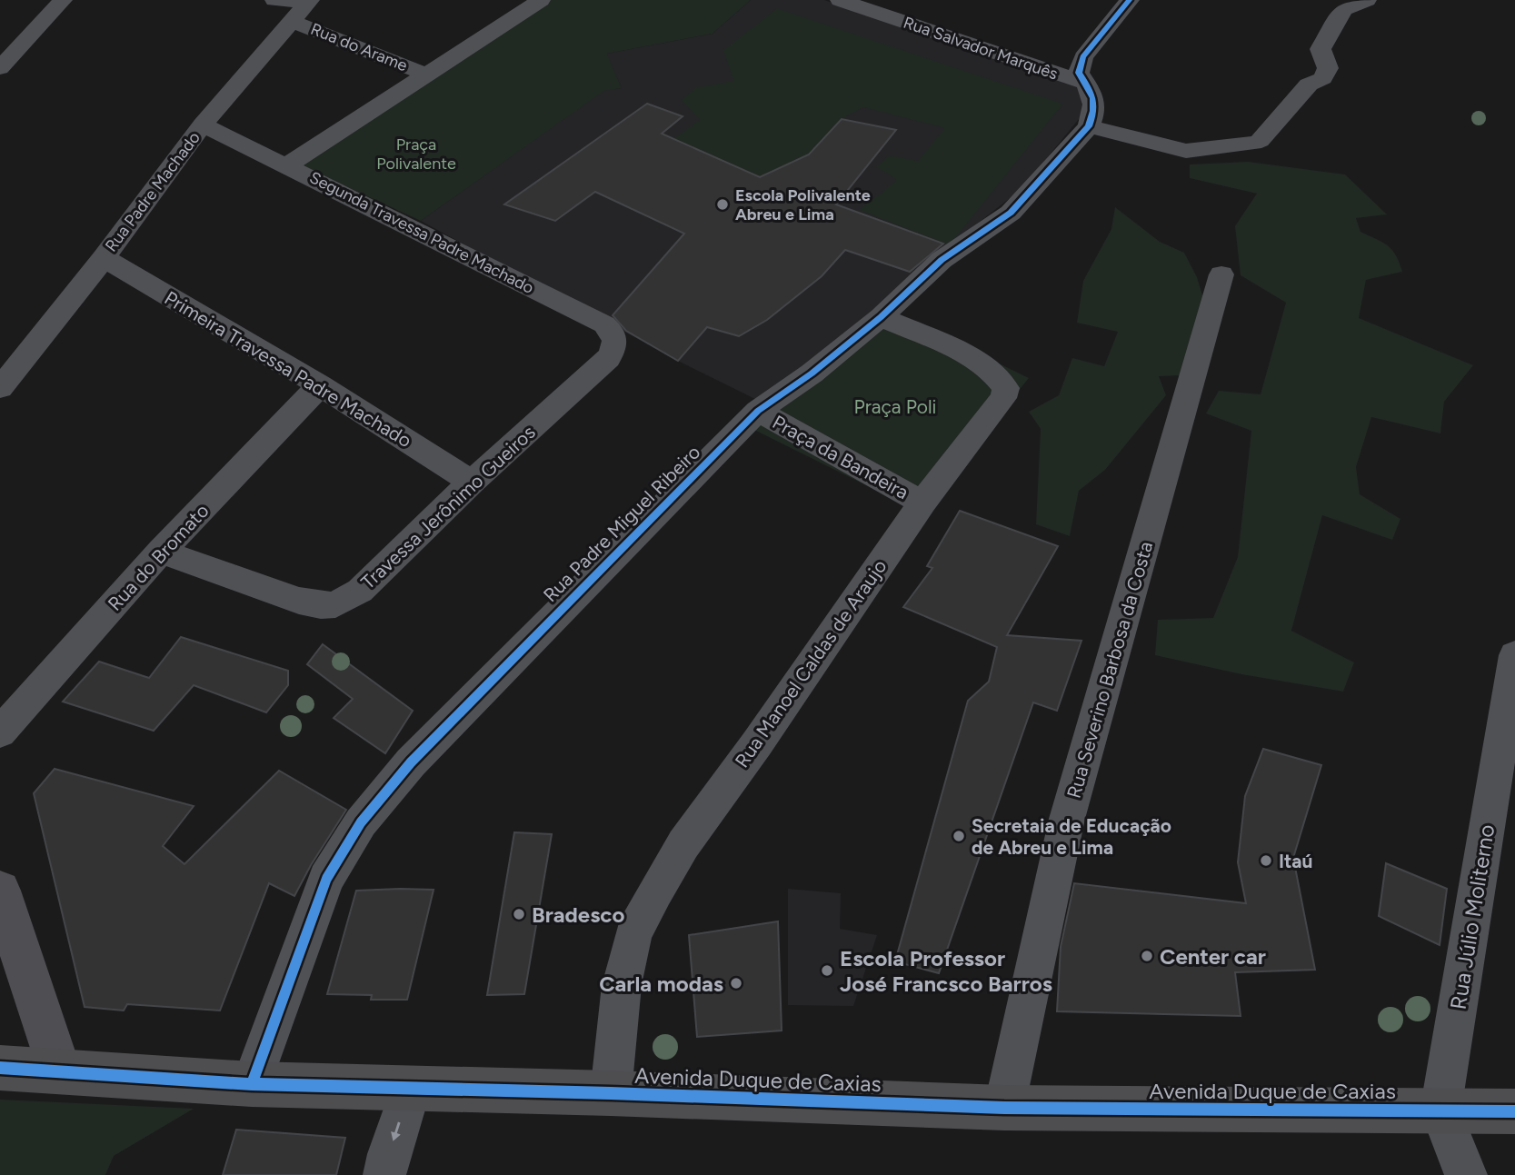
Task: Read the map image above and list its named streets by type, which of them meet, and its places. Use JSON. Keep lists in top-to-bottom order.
{
  "streets": {
    "highway": ["Avenida Duque de Caxias"],
    "street": [
      "Rua do Arame",
      "Rua Salvador Marquês",
      "Rua Padre Machado",
      "Segunda Travessa Padre Machado",
      "Primeira Travessa Padre Machado",
      "Praça da Bandeira",
      "Travessa Jerônimo Gueiros",
      "Rua Padre Miguel Ribeiro",
      "Rua do Bromato",
      "Rua Manoel Caldas de Araujo",
      "Rua Severino Barbosa da Costa",
      "Rua Júlio Moliterno"
    ]
  },
  "crossings": [
    ["Rua do Arame", "Rua Padre Machado"],
    ["Rua Padre Machado", "Segunda Travessa Padre Machado"],
    ["Rua Padre Machado", "Primeira Travessa Padre Machado"],
    ["Segunda Travessa Padre Machado", "Travessa Jerônimo Gueiros"],
    ["Primeira Travessa Padre Machado", "Travessa Jerônimo Gueiros"],
    ["Primeira Travessa Padre Machado", "Rua do Bromato"],
    ["Praça da Bandeira", "Rua Padre Miguel Ribeiro"],
    ["Praça da Bandeira", "Rua Manoel Caldas de Araujo"],
    ["Travessa Jerônimo Gueiros", "Rua do Bromato"],
    ["Rua Padre Miguel Ribeiro", "Rua Manoel Caldas de Araujo"],
    ["Rua Padre Miguel Ribeiro", "Avenida Duque de Caxias"],
    ["Rua Manoel Caldas de Araujo", "Avenida Duque de Caxias"],
    ["Rua Severino Barbosa da Costa", "Avenida Duque de Caxias"],
    ["Rua Júlio Moliterno", "Avenida Duque de Caxias"]
  ],
  "parks": ["Praça Polivalente", "Praça Poli"],
  "places": [
    "Escola Polivalente Abreu e Lima",
    "Secretaia de Educação de Abreu e Lima",
    "Itaú",
    "Bradesco",
    "Center car",
    "Escola Professor José Francsco Barros",
    "Carla modas"
  ]
}
